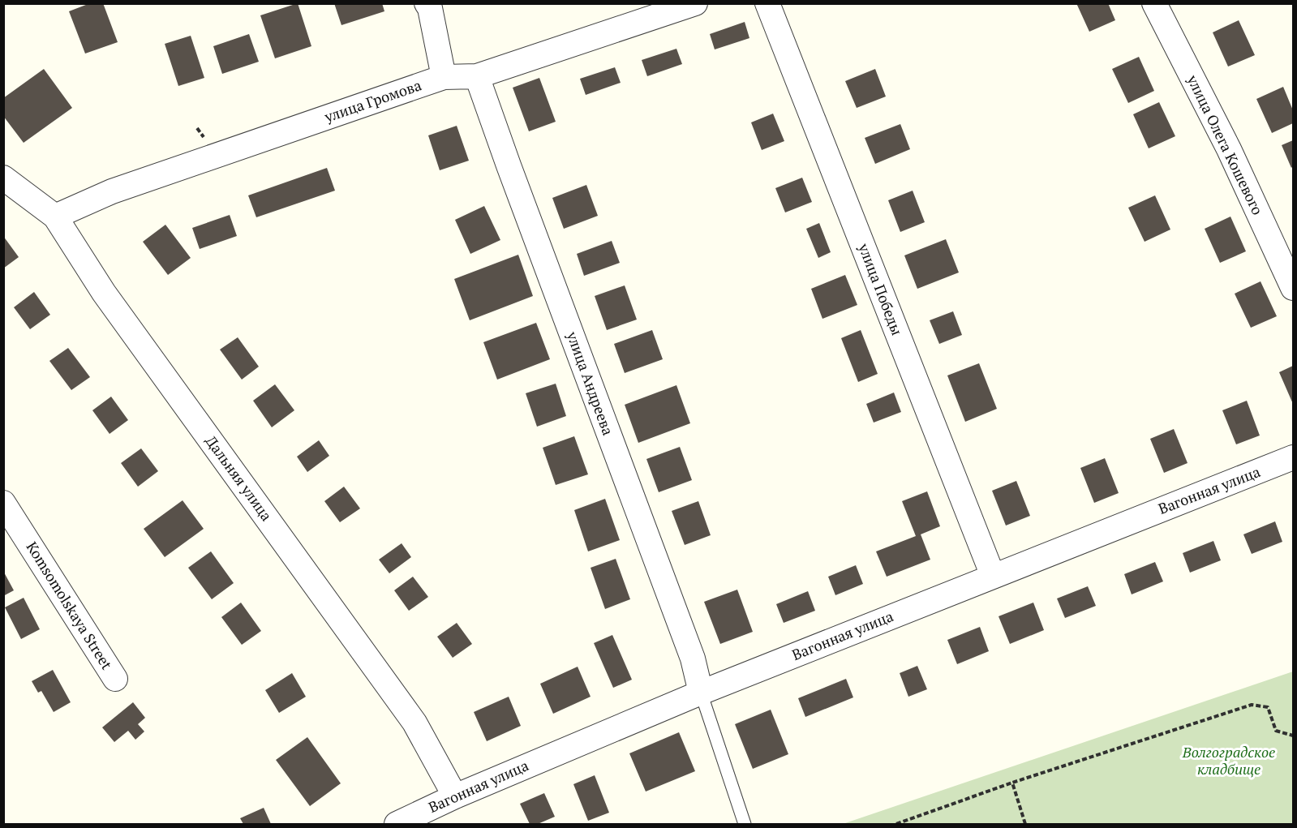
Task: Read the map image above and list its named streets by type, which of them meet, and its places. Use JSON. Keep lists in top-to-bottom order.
{
  "streets": {
    "street": [
      "улица Громова",
      "улица Олега Кошевого",
      "улица Победы",
      "улица Андреева",
      "Дальняя улица",
      "Вагонная улица",
      "Komsomolskaya Street"
    ]
  },
  "crossings": [
    ["улица Громова", "улица Андреева"],
    ["улица Громова", "Дальняя улица"],
    ["улица Победы", "Вагонная улица"],
    ["улица Андреева", "Вагонная улица"],
    ["Дальняя улица", "Вагонная улица"]
  ],
  "parks": ["Волгоградское кладбище"]
}
